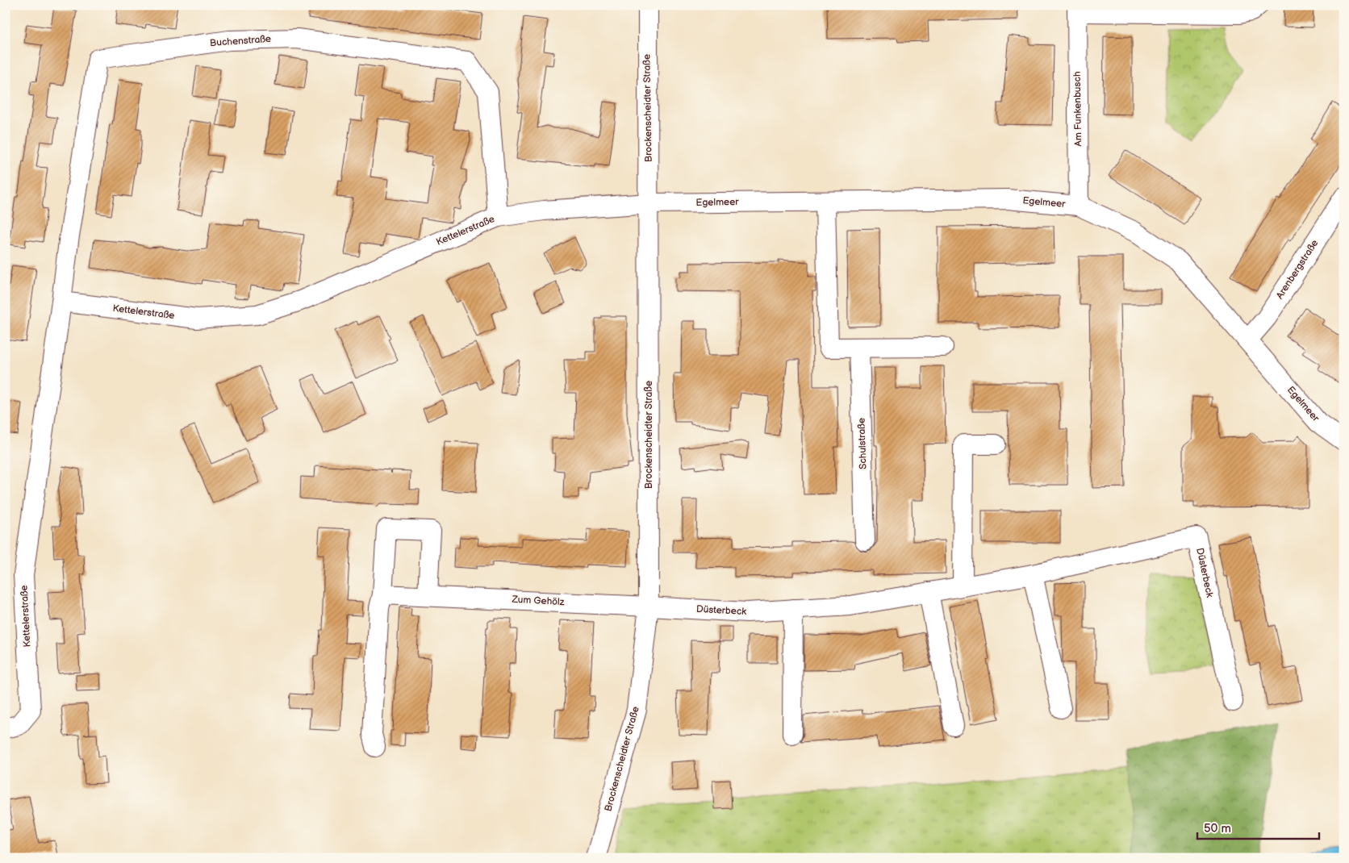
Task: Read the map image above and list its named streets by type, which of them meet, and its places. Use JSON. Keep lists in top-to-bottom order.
{
  "streets": {
    "street": [
      "Buchenstraße",
      "Brockenscheidter Straße",
      "Am Funkenbusch",
      "Egelmeer",
      "Kettelerstraße",
      "Arenbergstraße",
      "Schulstraße",
      "Düsterbeck",
      "Zum Gehölz"
    ]
  },
  "crossings": [
    ["Buchenstraße", "Kettelerstraße"],
    ["Brockenscheidter Straße", "Egelmeer"],
    ["Brockenscheidter Straße", "Kettelerstraße"],
    ["Brockenscheidter Straße", "Düsterbeck"],
    ["Brockenscheidter Straße", "Zum Gehölz"],
    ["Am Funkenbusch", "Egelmeer"],
    ["Egelmeer", "Kettelerstraße"],
    ["Egelmeer", "Arenbergstraße"],
    ["Düsterbeck", "Zum Gehölz"]
  ],
  "scale_bar": "50 m"
}
